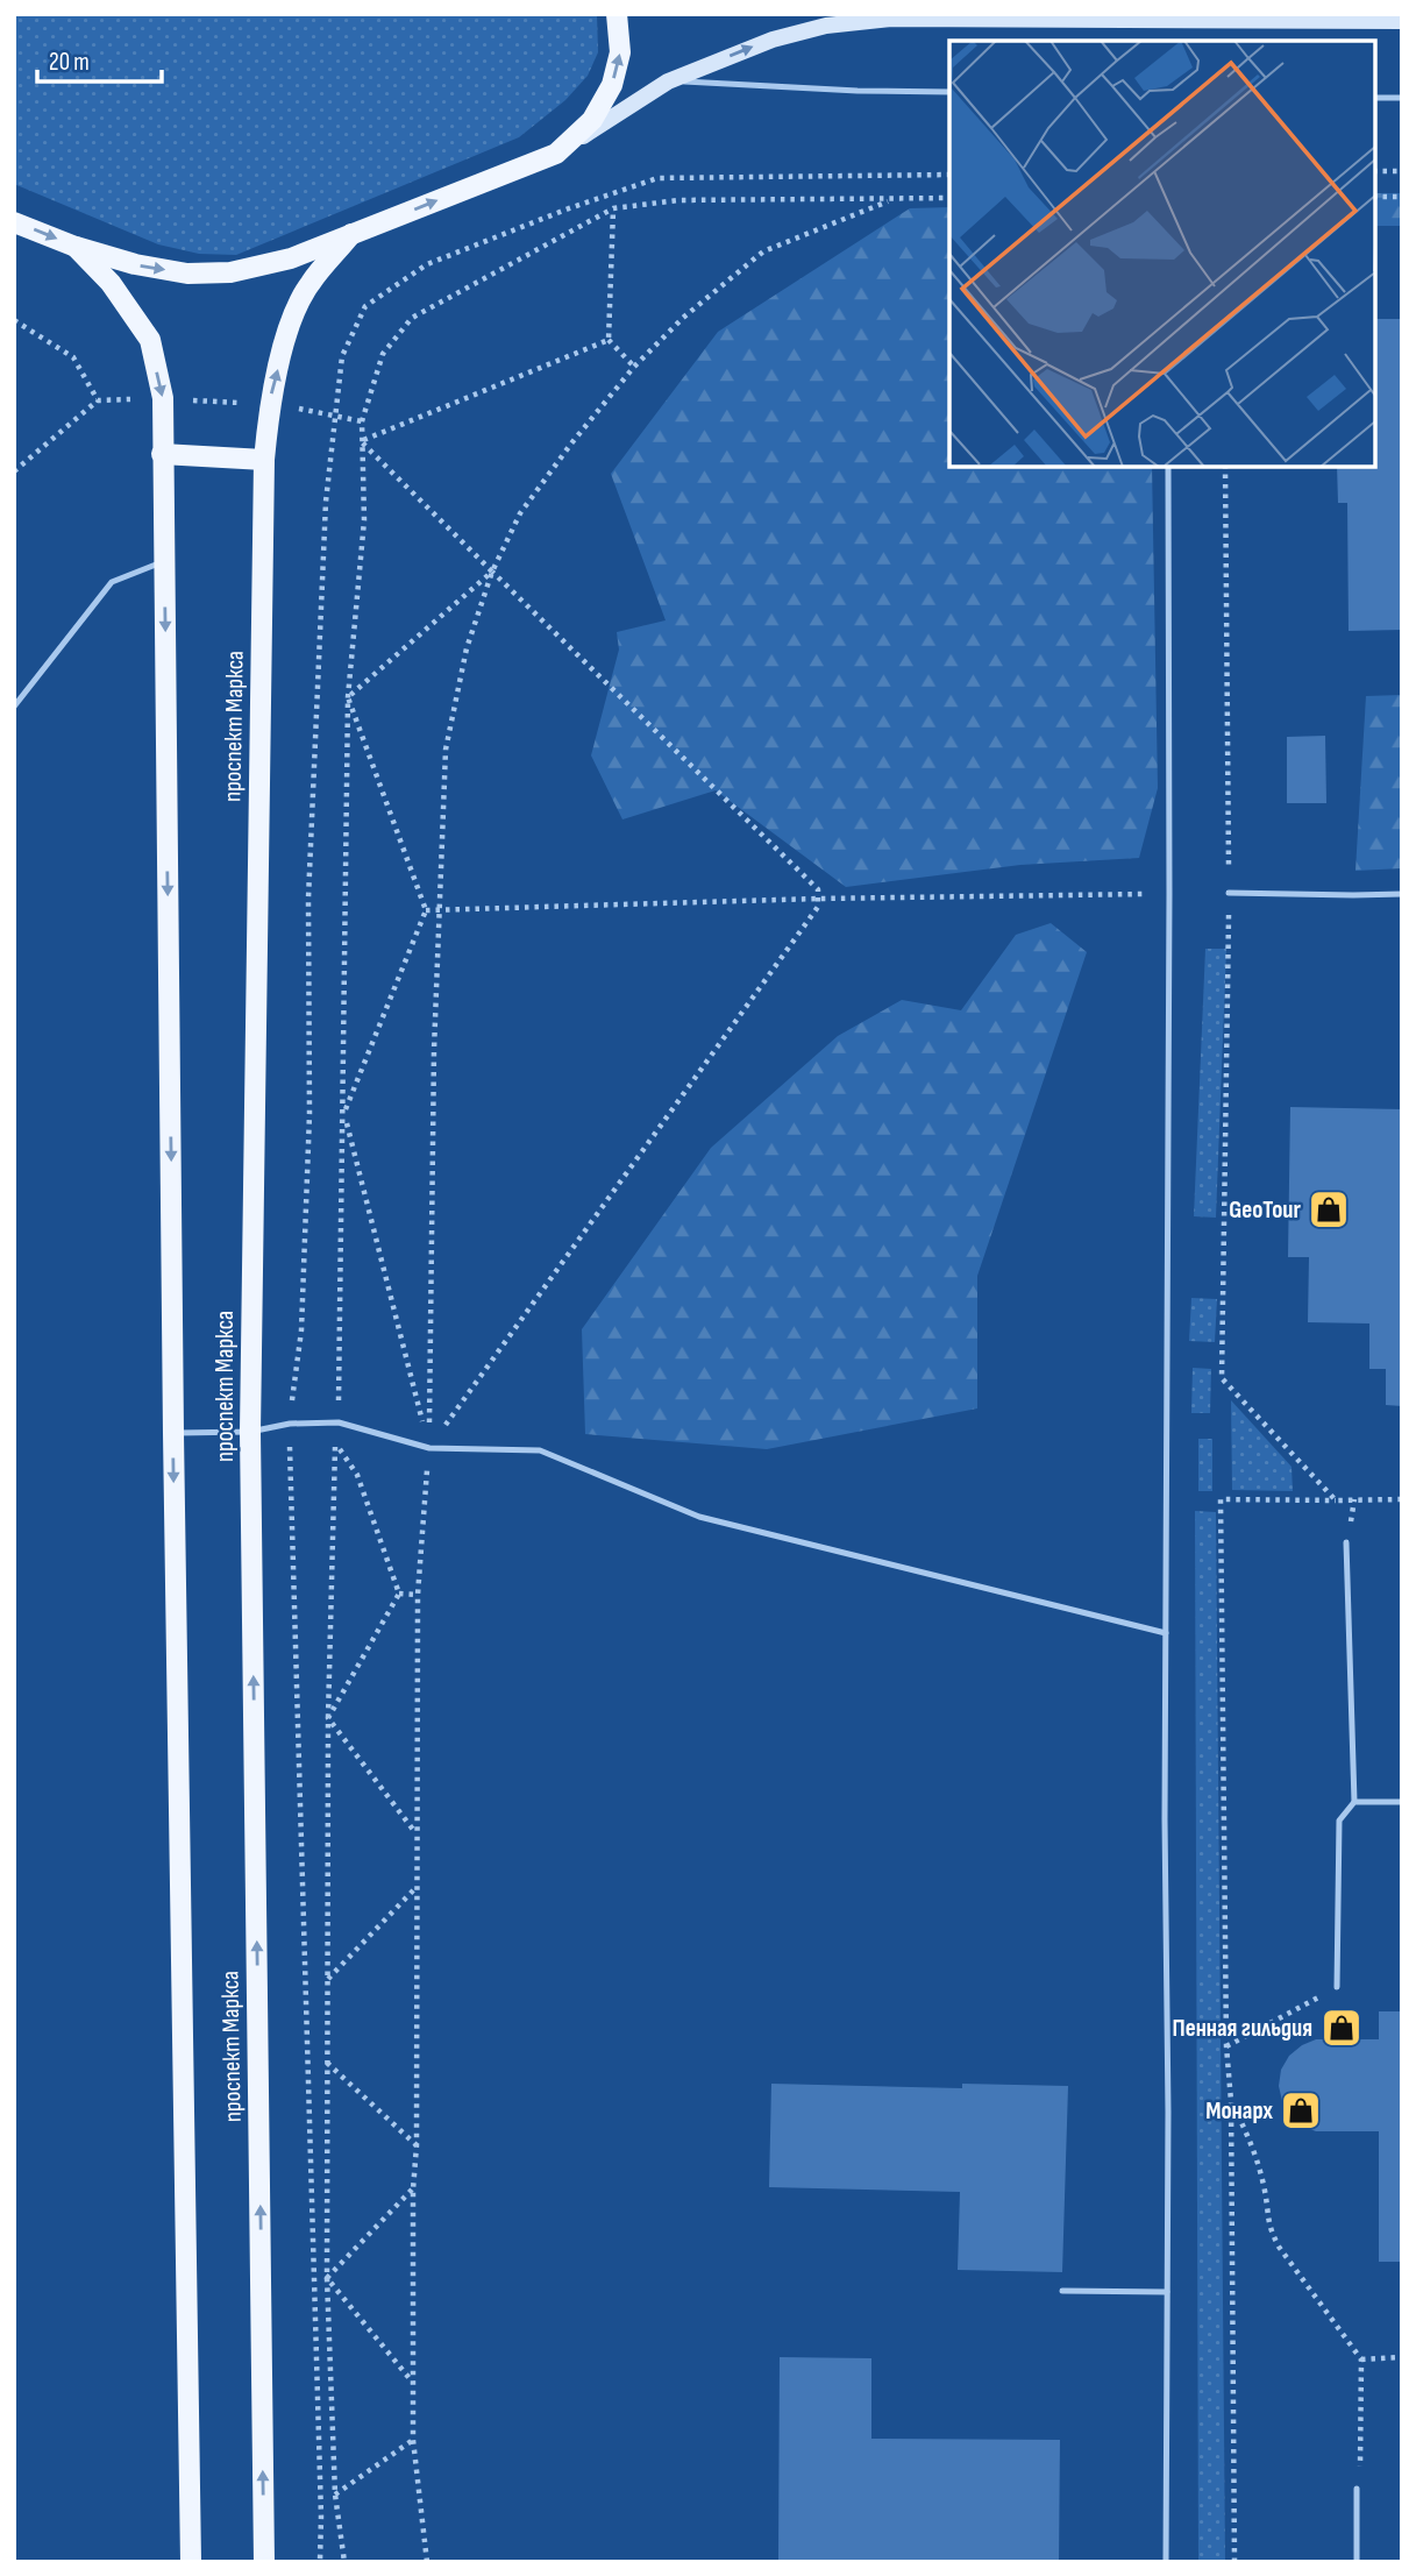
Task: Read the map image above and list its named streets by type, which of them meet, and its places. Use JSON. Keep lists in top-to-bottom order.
{
  "streets": {
    "main road": ["проспект Маркса"]
  },
  "places": {
    "shop": ["GeoTour", "Пенная гильдия", "Монарх"]
  },
  "scale_bar": "20 m"
}
